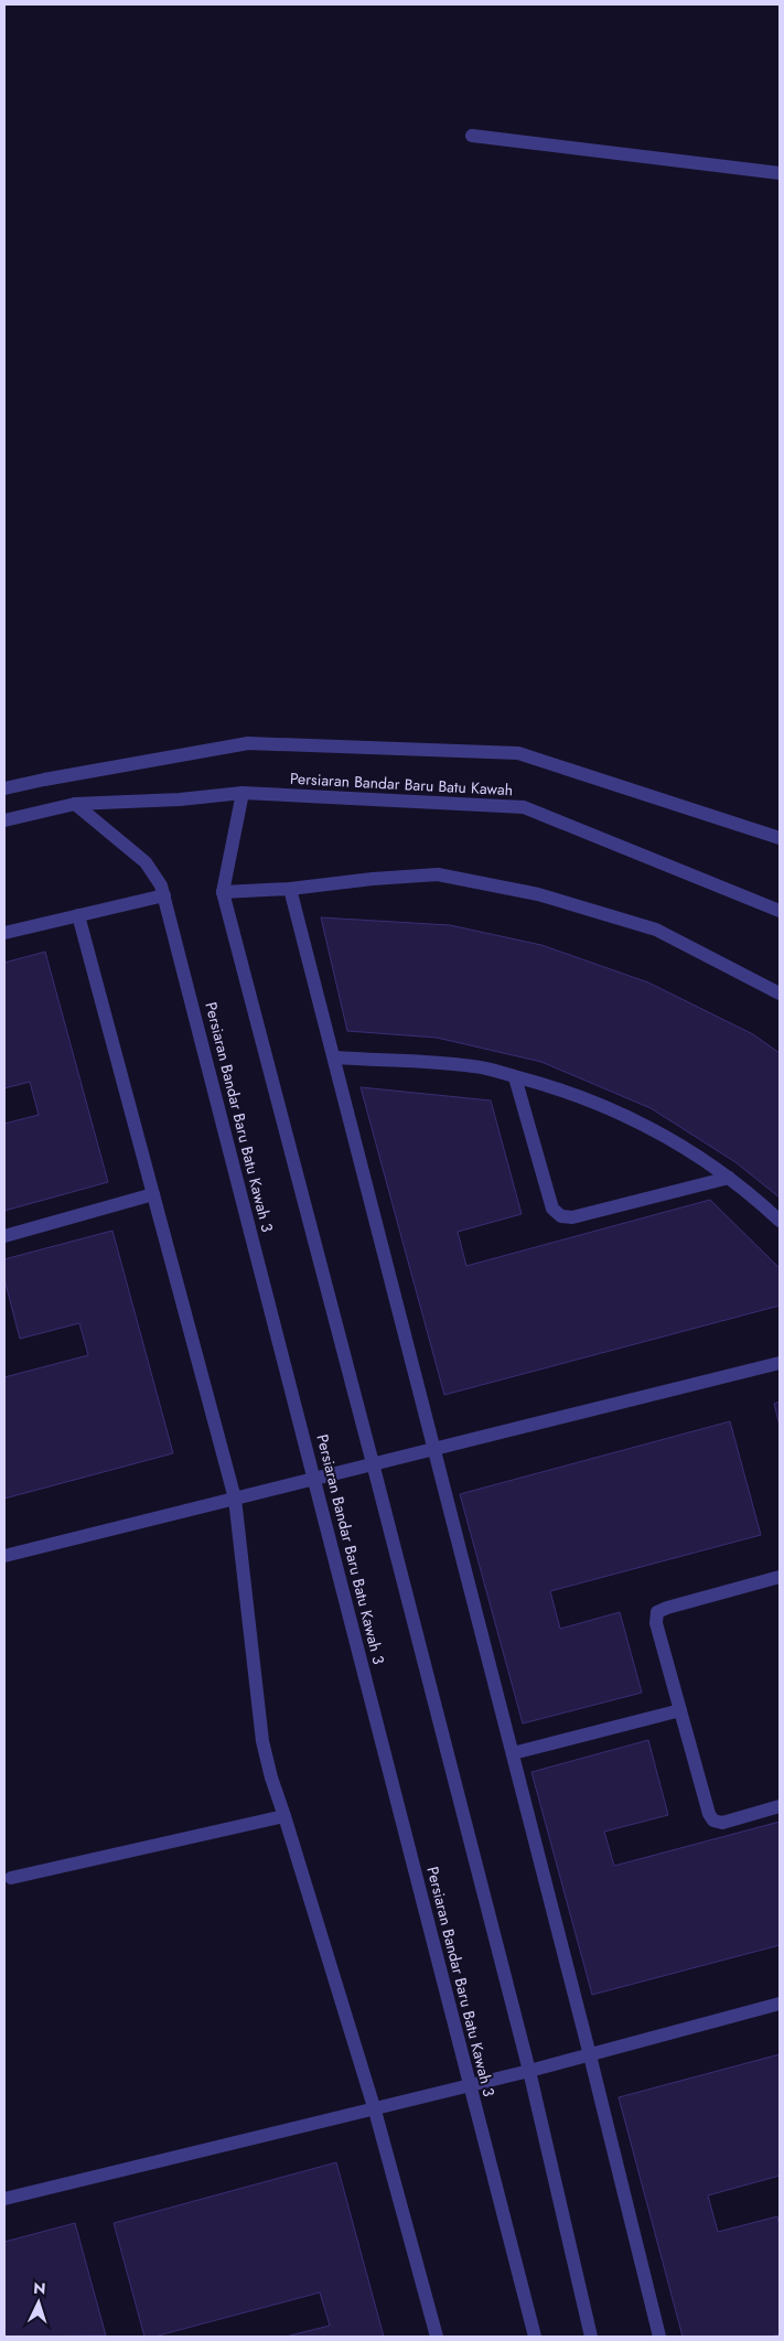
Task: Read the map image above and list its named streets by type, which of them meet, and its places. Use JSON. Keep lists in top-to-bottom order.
{
  "streets": {
    "street": ["Persiaran Bandar Baru Batu Kawah", "Persiaran Bandar Baru Batu Kawah 3"]
  },
  "crossings": [
    ["Persiaran Bandar Baru Batu Kawah", "Persiaran Bandar Baru Batu Kawah 3"]
  ],
  "north": "top"
}
